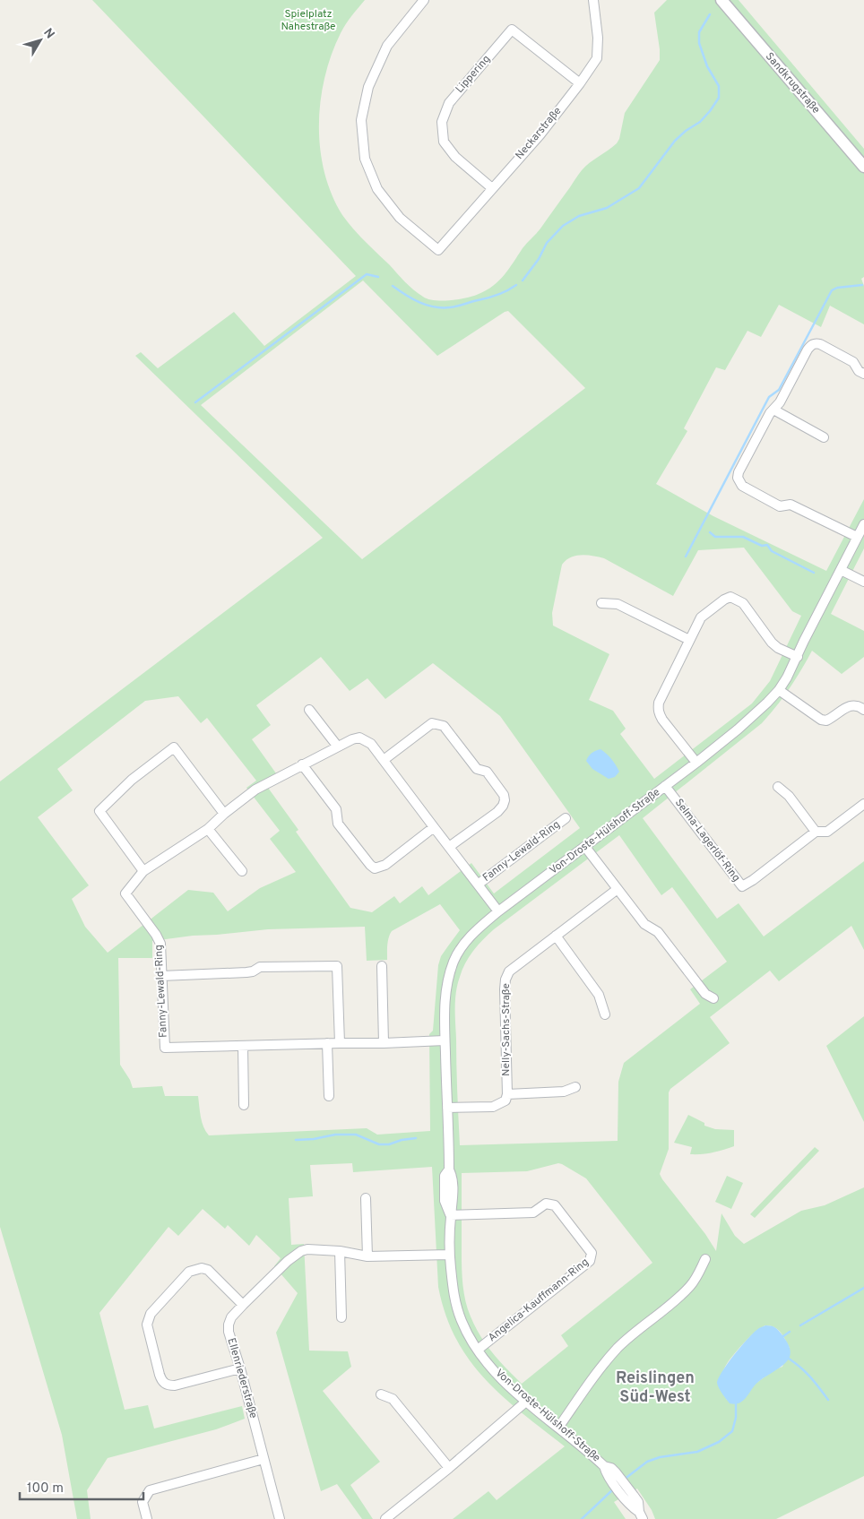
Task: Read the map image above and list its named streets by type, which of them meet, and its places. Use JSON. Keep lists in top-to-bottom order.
{
  "streets": {
    "street": [
      "Lippering",
      "Sandkrugstraße",
      "Neckarstraße",
      "Von-Droste-Hülshoff-Straße",
      "Selma-Lagerlöf-Ring",
      "Fanny-Lewald-Ring",
      "Nelly-Sachs-Straße",
      "Angelica-Kauffmann-Ring",
      "Ellenriederstraße"
    ]
  },
  "crossings": [
    ["Lippering", "Neckarstraße"],
    ["Von-Droste-Hülshoff-Straße", "Selma-Lagerlöf-Ring"],
    ["Von-Droste-Hülshoff-Straße", "Fanny-Lewald-Ring"],
    ["Von-Droste-Hülshoff-Straße", "Angelica-Kauffmann-Ring"],
    ["Von-Droste-Hülshoff-Straße", "Ellenriederstraße"]
  ],
  "districts": ["Reislingen Süd-West"],
  "parks": ["Spielplatz Nahestraße"],
  "scale_bar": "100 m",
  "north": "top right"
}
